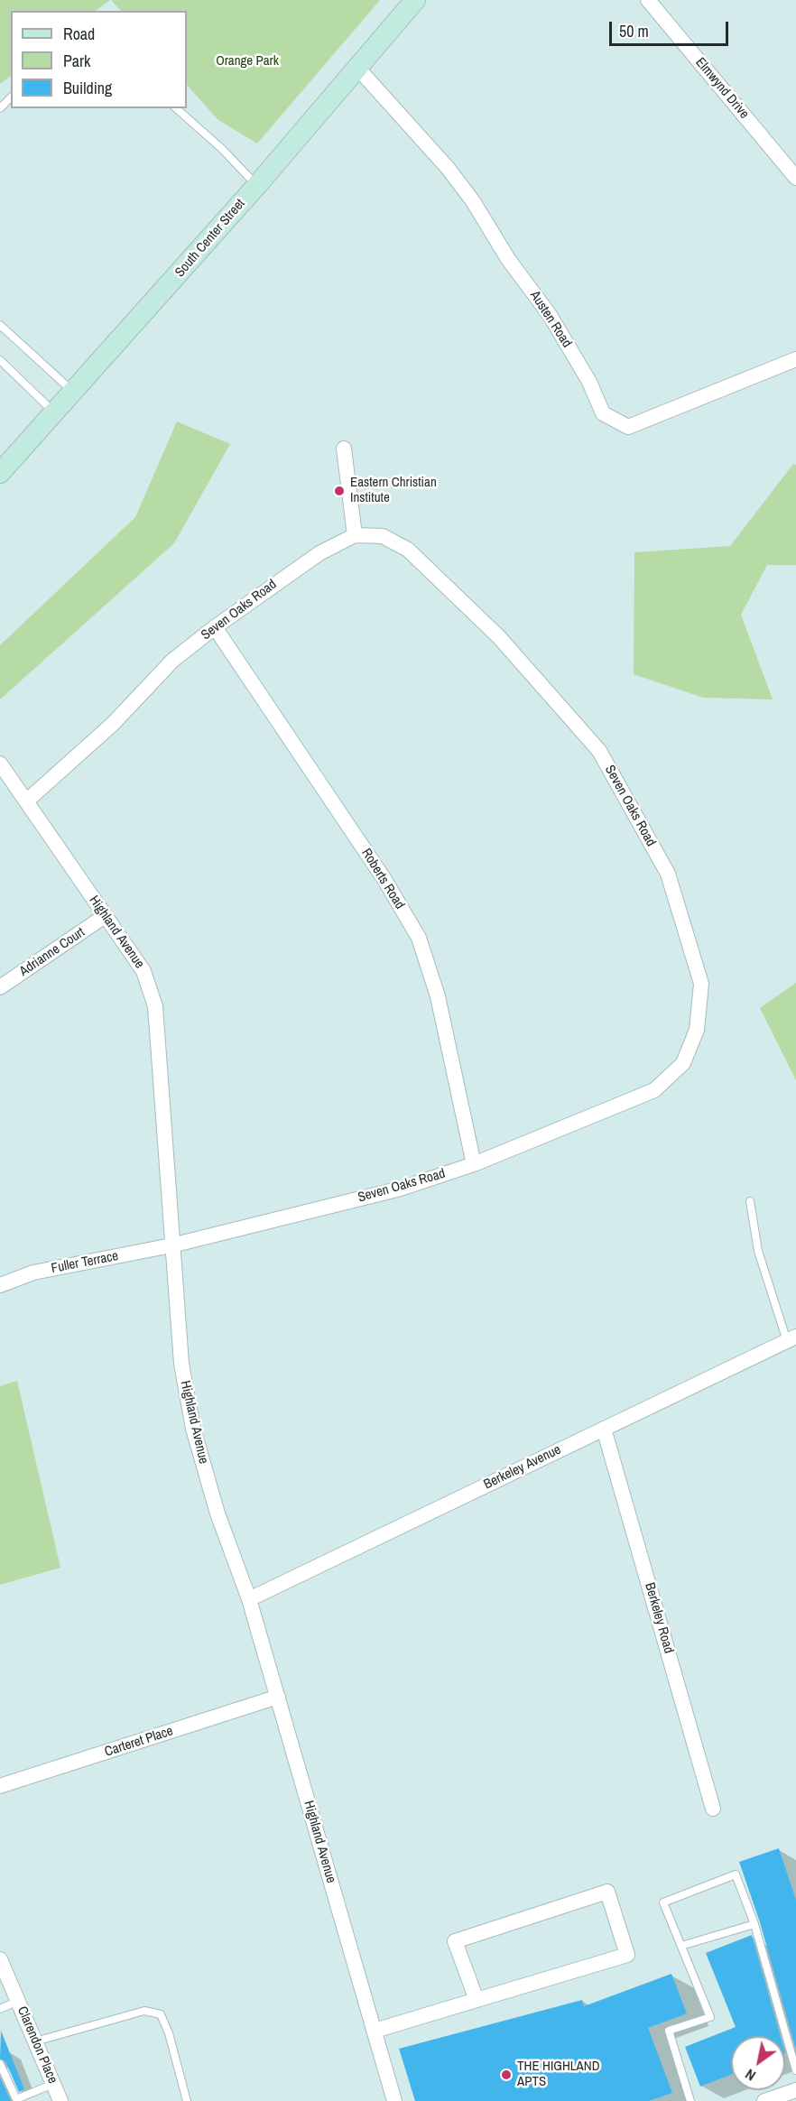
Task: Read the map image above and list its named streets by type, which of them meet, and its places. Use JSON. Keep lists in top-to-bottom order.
{
  "streets": {
    "main road": ["South Center Street"],
    "street": [
      "Elmwynd Drive",
      "Austen Road",
      "Seven Oaks Road",
      "Roberts Road",
      "Highland Avenue",
      "Adrianne Court",
      "Fuller Terrace",
      "Berkeley Avenue",
      "Berkeley Road",
      "Carteret Place",
      "Clarendon Place"
    ]
  },
  "crossings": [
    ["South Center Street", "Austen Road"],
    ["Seven Oaks Road", "Roberts Road"],
    ["Seven Oaks Road", "Highland Avenue"],
    ["Seven Oaks Road", "Fuller Terrace"],
    ["Highland Avenue", "Adrianne Court"],
    ["Highland Avenue", "Fuller Terrace"],
    ["Highland Avenue", "Berkeley Avenue"],
    ["Highland Avenue", "Carteret Place"],
    ["Berkeley Avenue", "Berkeley Road"]
  ],
  "parks": ["Orange Park"],
  "places": ["Eastern Christian Institute", "THE HIGHLAND APTS"],
  "legend": ["Road", "Park", "Building"],
  "scale_bar": "50 m",
  "north": "bottom left"
}
